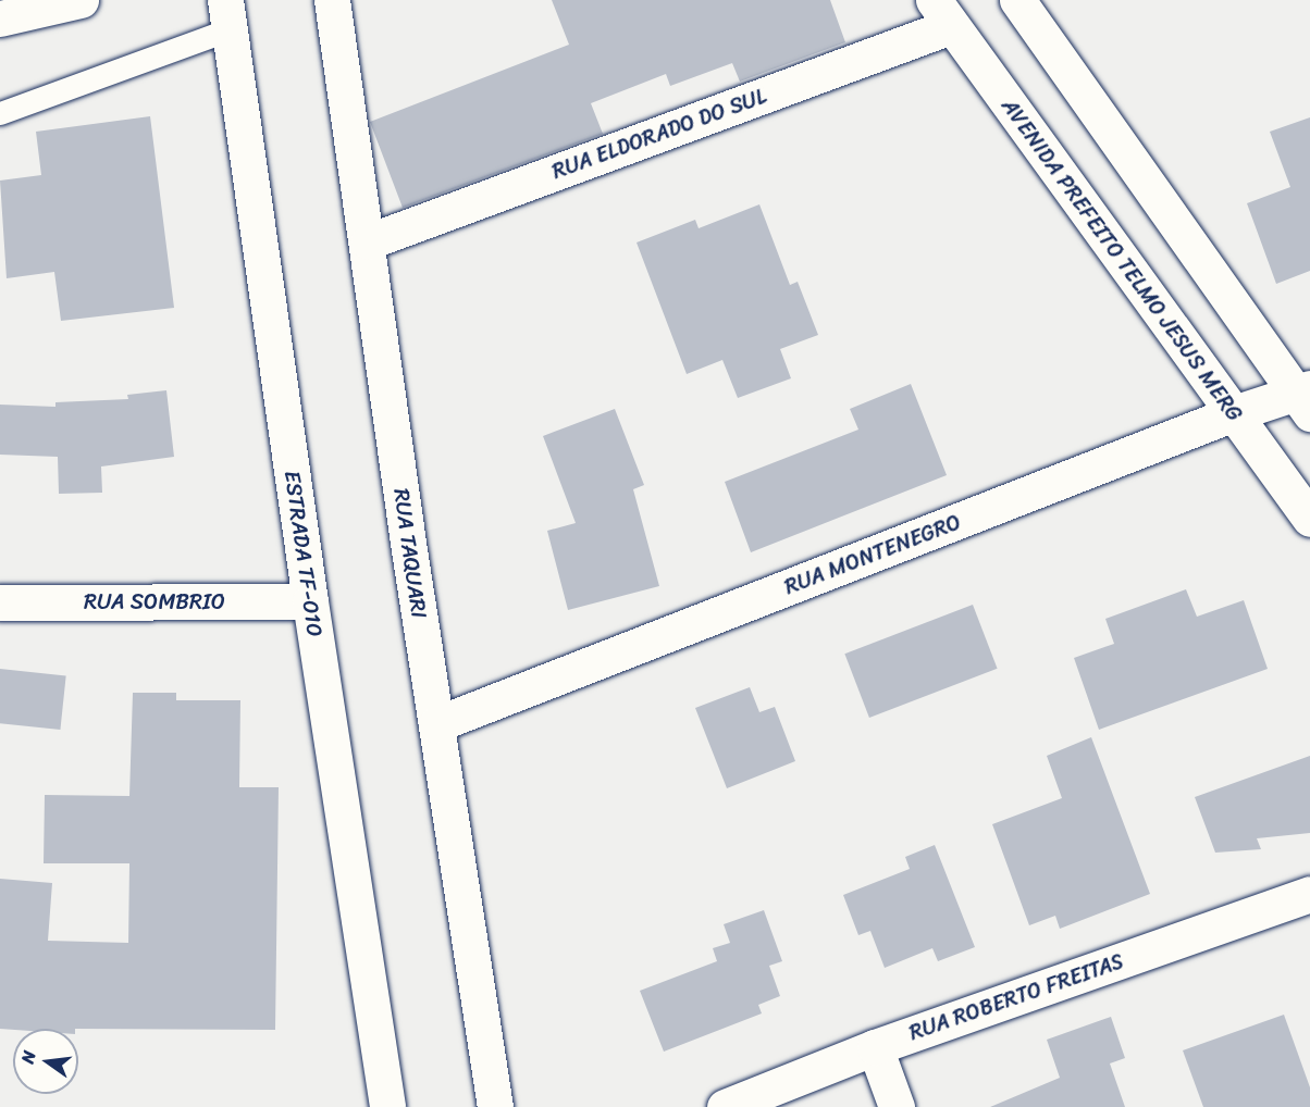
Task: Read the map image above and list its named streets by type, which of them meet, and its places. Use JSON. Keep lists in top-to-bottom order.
{
  "streets": {
    "street": [
      "RUA ELDORADO DO SUL",
      "AVENIDA PREFEITO TELMO JESUS MERG",
      "ESTRADA TF-010",
      "RUA TAQUARI",
      "RUA MONTENEGRO",
      "RUA SOMBRIO",
      "RUA ROBERTO FREITAS"
    ]
  },
  "crossings": [
    ["RUA ELDORADO DO SUL", "AVENIDA PREFEITO TELMO JESUS MERG"],
    ["RUA ELDORADO DO SUL", "RUA TAQUARI"],
    ["AVENIDA PREFEITO TELMO JESUS MERG", "RUA MONTENEGRO"],
    ["ESTRADA TF-010", "RUA SOMBRIO"],
    ["RUA TAQUARI", "RUA MONTENEGRO"]
  ],
  "north": "left"
}
